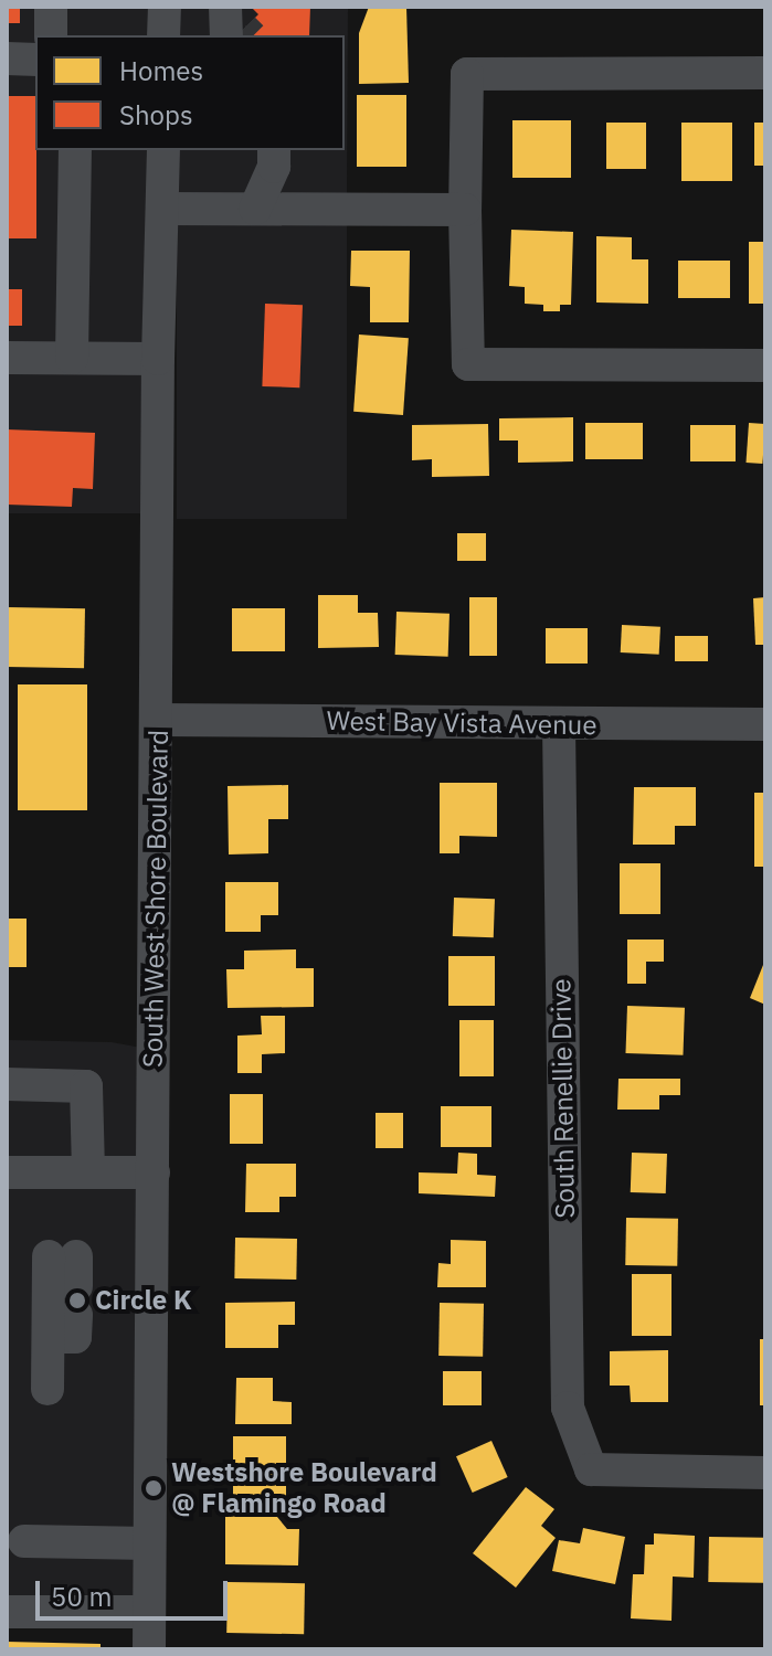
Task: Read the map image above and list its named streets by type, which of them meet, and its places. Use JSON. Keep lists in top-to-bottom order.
{
  "streets": {
    "street": ["West Bay Vista Avenue", "South West Shore Boulevard", "South Renellie Drive"]
  },
  "crossings": [
    ["West Bay Vista Avenue", "South West Shore Boulevard"],
    ["West Bay Vista Avenue", "South Renellie Drive"]
  ],
  "places": ["Circle K", "Westshore Boulevard @ Flamingo Road"],
  "legend": ["Homes", "Shops"],
  "scale_bar": "50 m"
}
